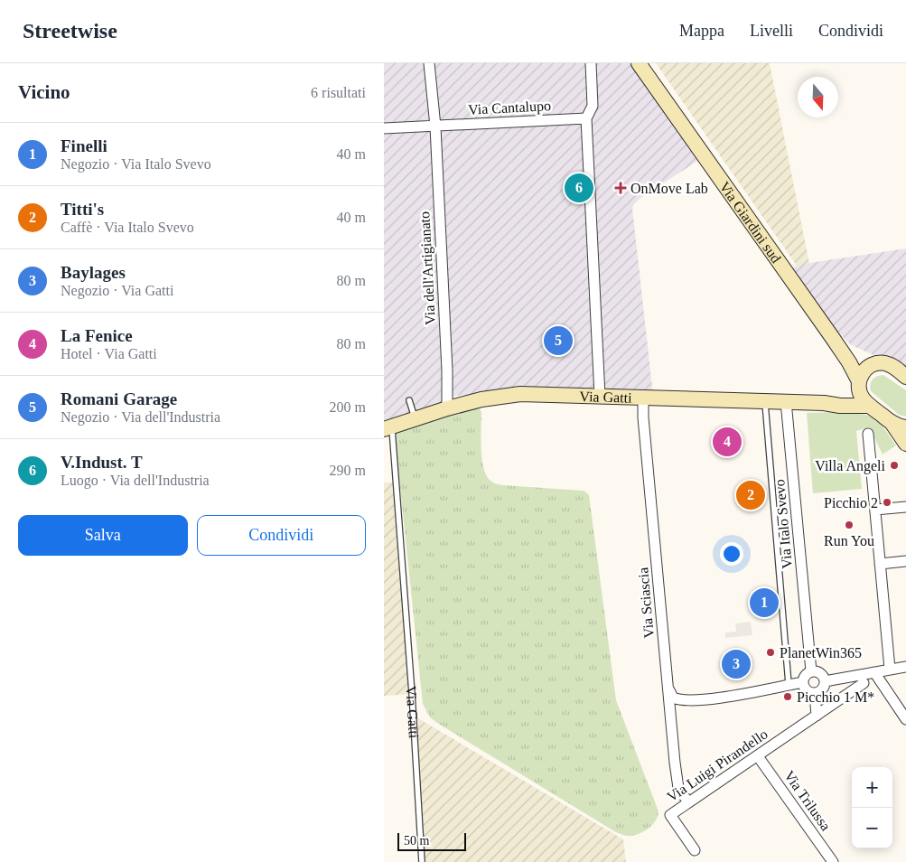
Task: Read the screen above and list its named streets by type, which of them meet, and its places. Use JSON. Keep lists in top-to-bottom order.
{
  "streets": {
    "main road": ["Via Giardini sud", "Via Gatti"],
    "street": [
      "Via Cantalupo",
      "Via dell'Artigianato",
      "Via Italo Svevo",
      "Via Sciascia",
      "Via Luigi Pirandello",
      "Via Trilussa"
    ]
  },
  "crossings": [
    ["Via Cantalupo", "Via dell'Artigianato"],
    ["Via Giardini sud", "Via Gatti"],
    ["Via dell'Artigianato", "Via Gatti"],
    ["Via Gatti", "Via Italo Svevo"],
    ["Via Gatti", "Via Sciascia"],
    ["Via Sciascia", "Via Luigi Pirandello"],
    ["Via Luigi Pirandello", "Via Trilussa"]
  ],
  "places": {
    "health": ["OnMove Lab"],
    "other": [
      "Villa Angeli",
      "Picchio 2",
      "Run You",
      "PlanetWin365",
      "Picchio 1 M*"
    ]
  },
  "scale_bar": "50 m",
  "north": "bottom",
  "page": {
    "header": "Streetwise",
    "nav": ["Mappa", "Livelli", "Condividi"],
    "heading": ["Vicino", "6 risultati"],
    "list": [
      {
        "mark": "1",
        "name": "Finelli",
        "note": "Negozio · Via Italo Svevo",
        "value": "40 m"
      },
      {
        "mark": "2",
        "name": "Titti's",
        "note": "Caffè · Via Italo Svevo",
        "value": "40 m"
      },
      {
        "mark": "3",
        "name": "Baylages",
        "note": "Negozio · Via Gatti",
        "value": "80 m"
      },
      {
        "mark": "4",
        "name": "La Fenice",
        "note": "Hotel · Via Gatti",
        "value": "80 m"
      },
      {
        "mark": "5",
        "name": "Romani Garage",
        "note": "Negozio · Via dell'Industria",
        "value": "200 m"
      },
      {
        "mark": "6",
        "name": "V.Indust. T",
        "note": "Luogo · Via dell'Industria",
        "value": "290 m"
      }
    ],
    "pins": [
      "6",
      "5",
      "4",
      "2",
      "1",
      "3"
    ],
    "buttons": ["Salva", "Condividi"],
    "map_buttons": ["+", "−"],
    "scale": "50 m"
  }
}
